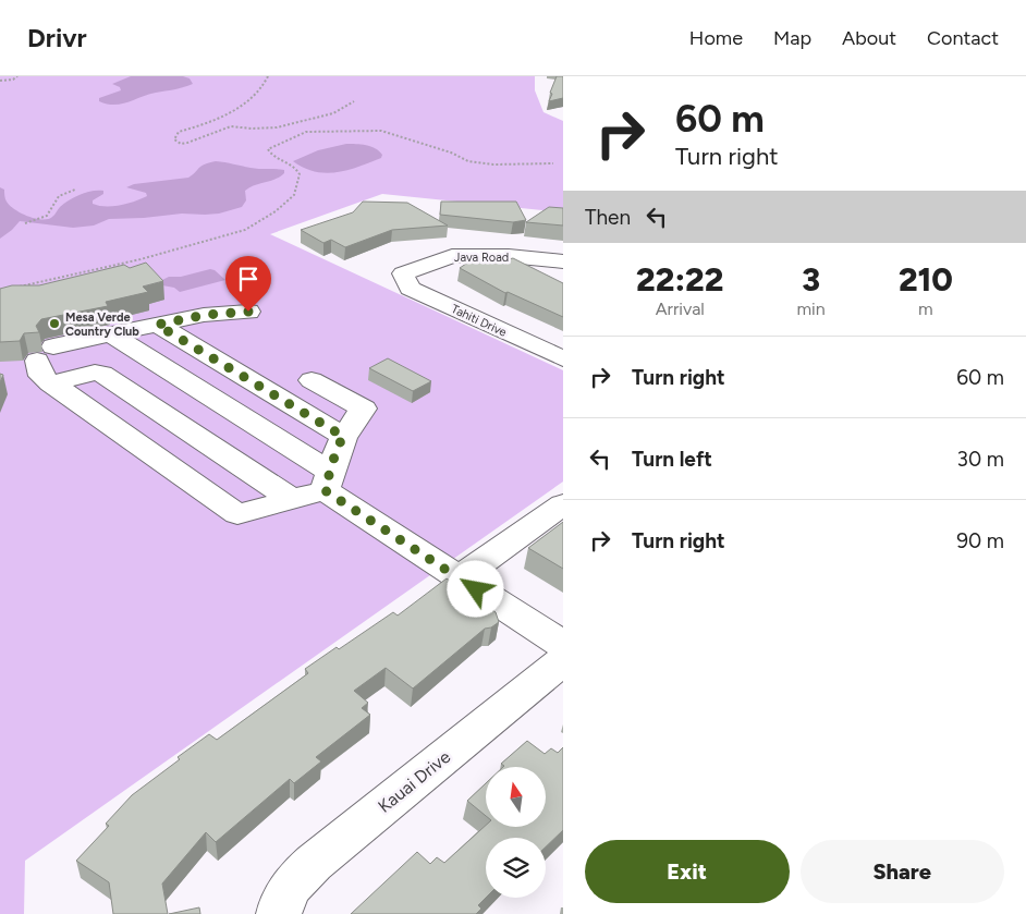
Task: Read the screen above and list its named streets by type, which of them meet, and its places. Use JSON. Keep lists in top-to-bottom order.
{
  "streets": {
    "street": ["Java Road", "Tahiti Drive", "Kauai Drive"]
  },
  "crossings": [
    ["Java Road", "Tahiti Drive"]
  ],
  "places": ["Mesa Verde Country Club"],
  "north": "top",
  "page": {
    "header": "Drivr",
    "nav": [
      "Home",
      "Map",
      "About",
      "Contact"
    ],
    "turn": ["60 m", "Turn right"],
    "then": "Then",
    "eta": [
      "22:22",
      "Arrival",
      "3",
      "min",
      "210",
      "m"
    ],
    "list": [
      {
        "name": "Turn right",
        "value": "60 m"
      },
      {
        "name": "Turn left",
        "value": "30 m"
      },
      {
        "name": "Turn right",
        "value": "90 m"
      }
    ],
    "buttons": ["Exit", "Share"]
  }
}
